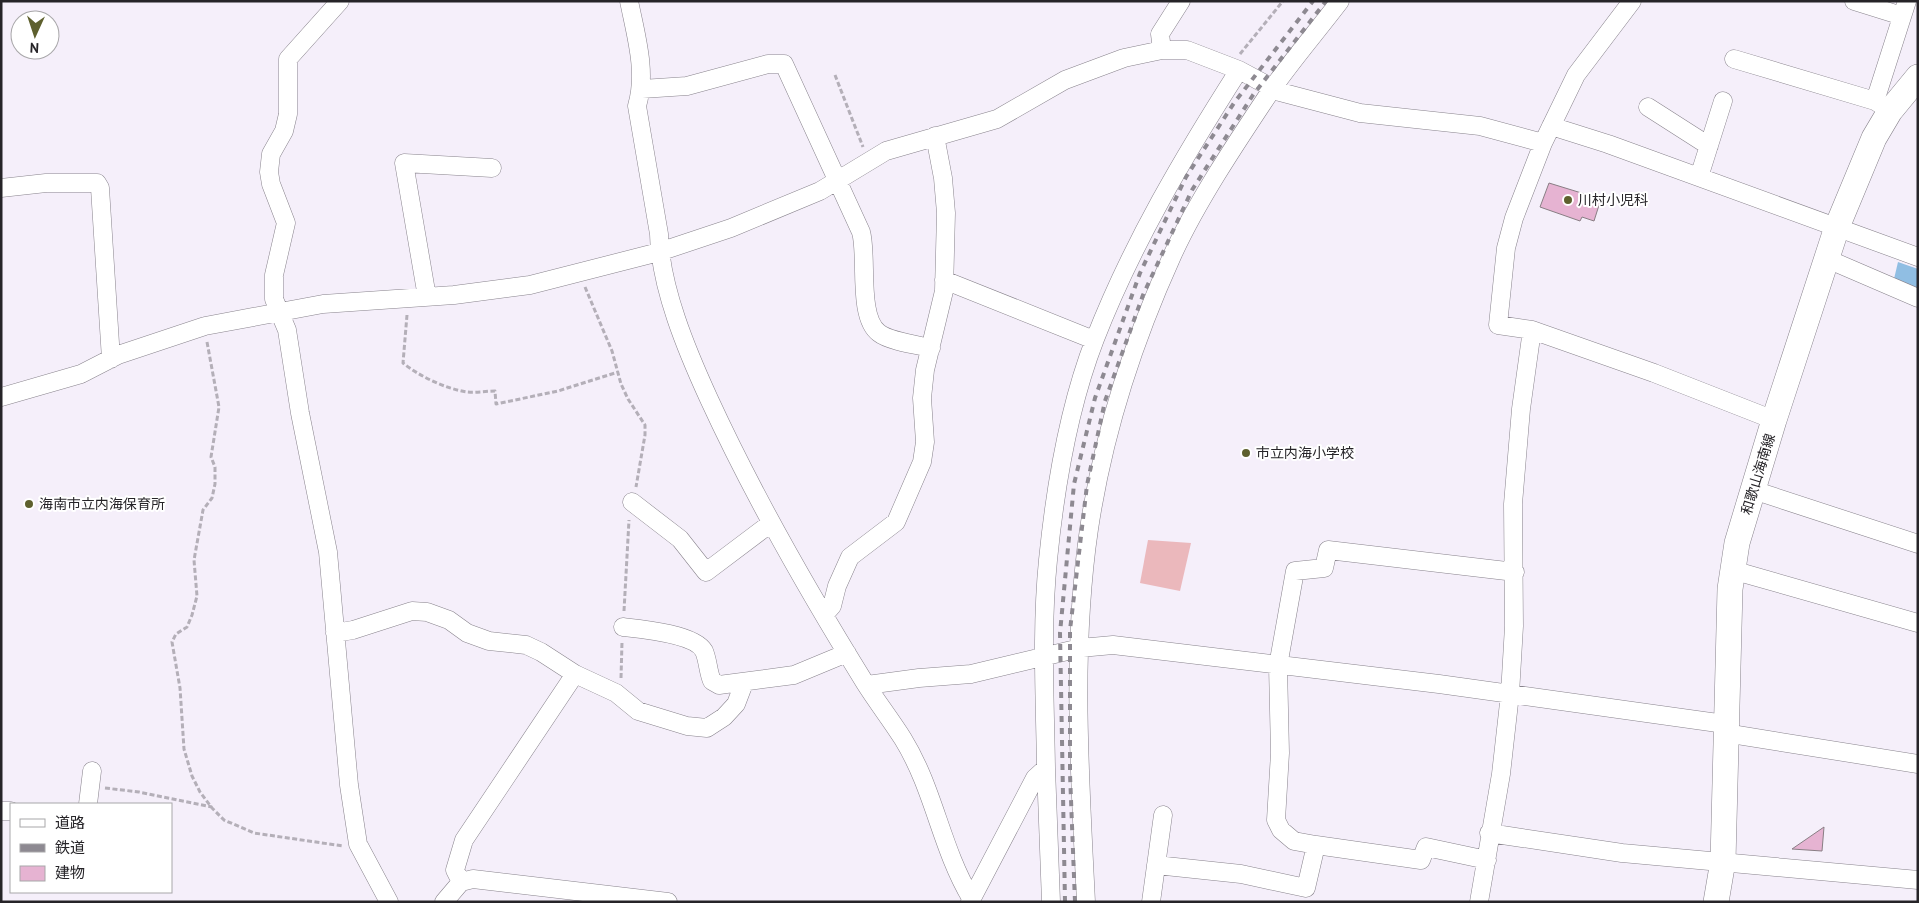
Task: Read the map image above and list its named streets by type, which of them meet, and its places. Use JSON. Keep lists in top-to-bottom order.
{
  "streets": {
    "main road": ["和歌山海南線"]
  },
  "places": ["川村小児科", "市立内海小学校", "海南市立内海保育所"],
  "legend": ["道路", "鉄道", "建物"],
  "north": "bottom"
}
